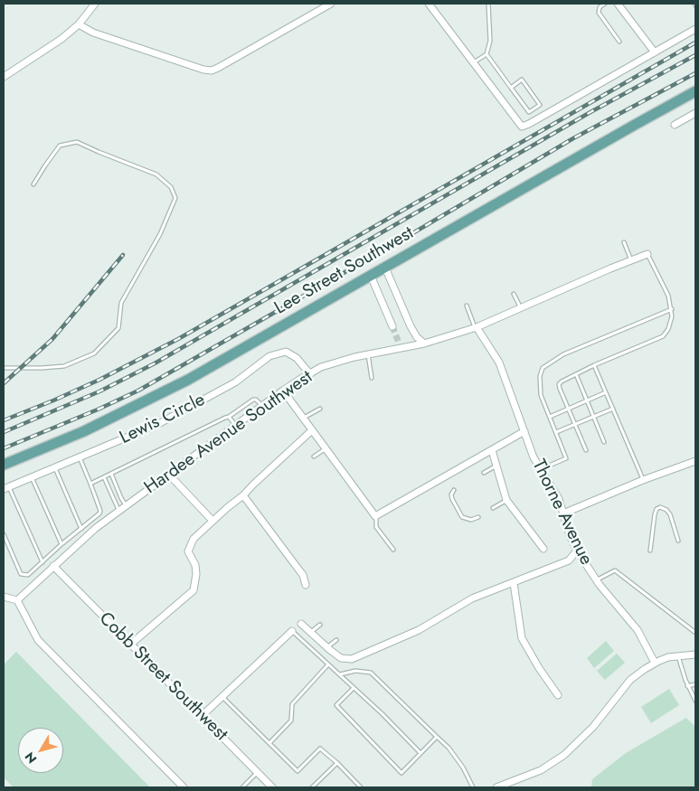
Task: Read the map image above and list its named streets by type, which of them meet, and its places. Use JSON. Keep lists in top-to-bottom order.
{
  "streets": {
    "main road": ["Lee Street Southwest"],
    "street": [
      "Lewis Circle",
      "Hardee Avenue Southwest",
      "Thorne Avenue",
      "Cobb Street Southwest"
    ]
  },
  "crossings": [
    ["Lewis Circle", "Hardee Avenue Southwest"],
    ["Hardee Avenue Southwest", "Thorne Avenue"],
    ["Hardee Avenue Southwest", "Cobb Street Southwest"]
  ],
  "north": "bottom left"
}
